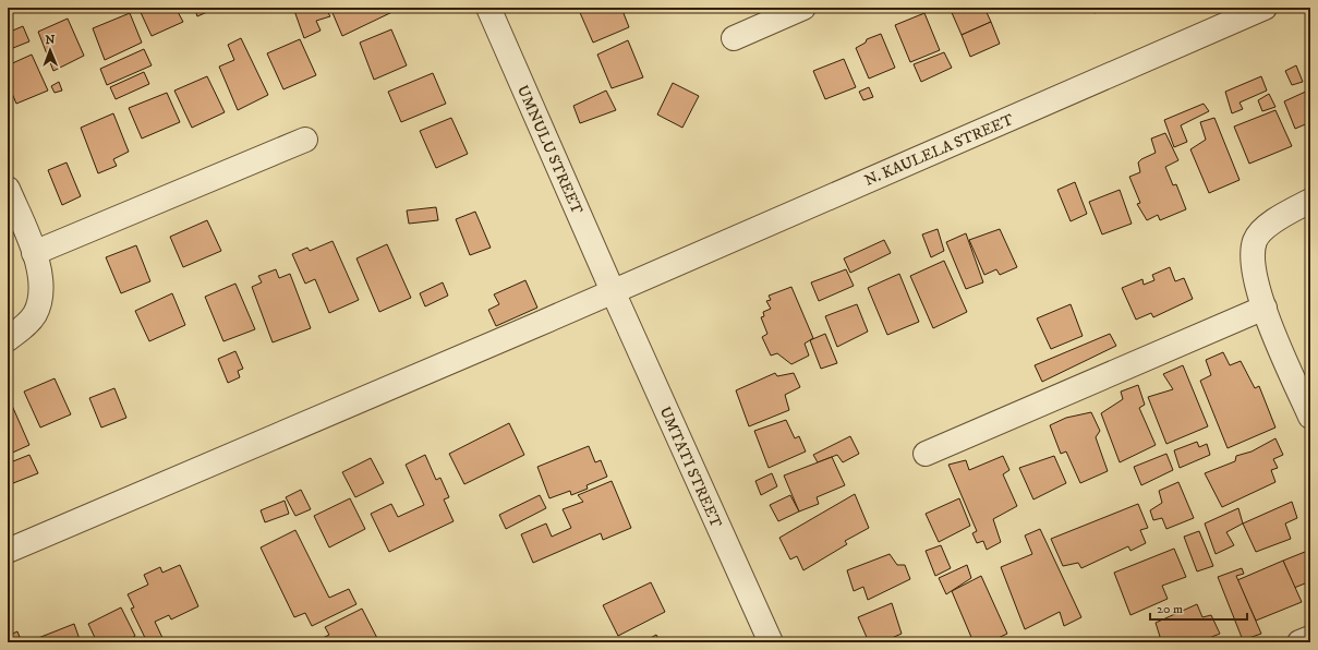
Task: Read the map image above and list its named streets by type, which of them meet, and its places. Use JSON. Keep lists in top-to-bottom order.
{
  "streets": {
    "street": ["UMNULU STREET", "N. KAULELA STREET", "UMTATI STREET"]
  },
  "crossings": [
    ["UMNULU STREET", "N. KAULELA STREET"],
    ["UMNULU STREET", "UMTATI STREET"],
    ["N. KAULELA STREET", "UMTATI STREET"]
  ],
  "scale_bar": "20 m",
  "north": "top"
}
